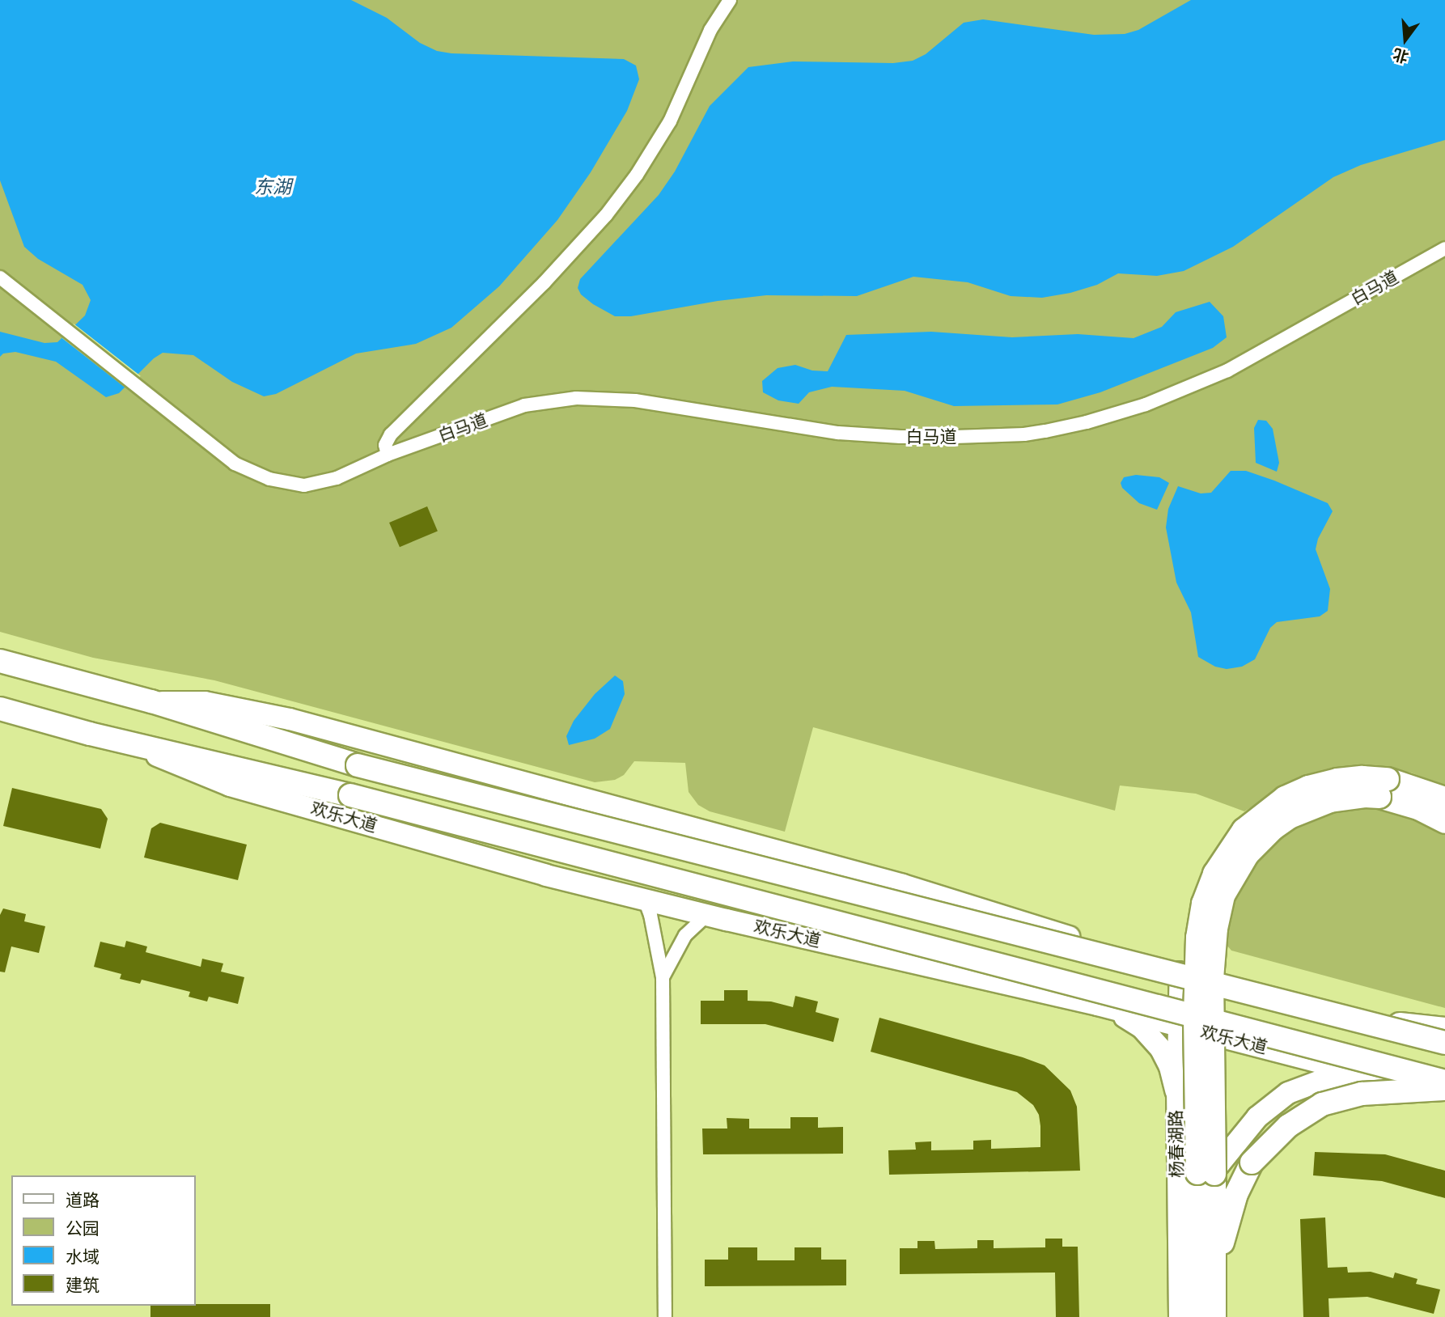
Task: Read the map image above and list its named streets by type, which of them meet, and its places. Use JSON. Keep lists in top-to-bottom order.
{
  "streets": {
    "highway": ["欢乐大道"],
    "main road": ["杨春湖路"],
    "street": ["白马道"]
  },
  "crossings": [
    ["欢乐大道", "杨春湖路"]
  ],
  "water": ["东湖"],
  "legend": [
    "道路",
    "公园",
    "水域",
    "建筑"
  ],
  "north": "bottom"
}
